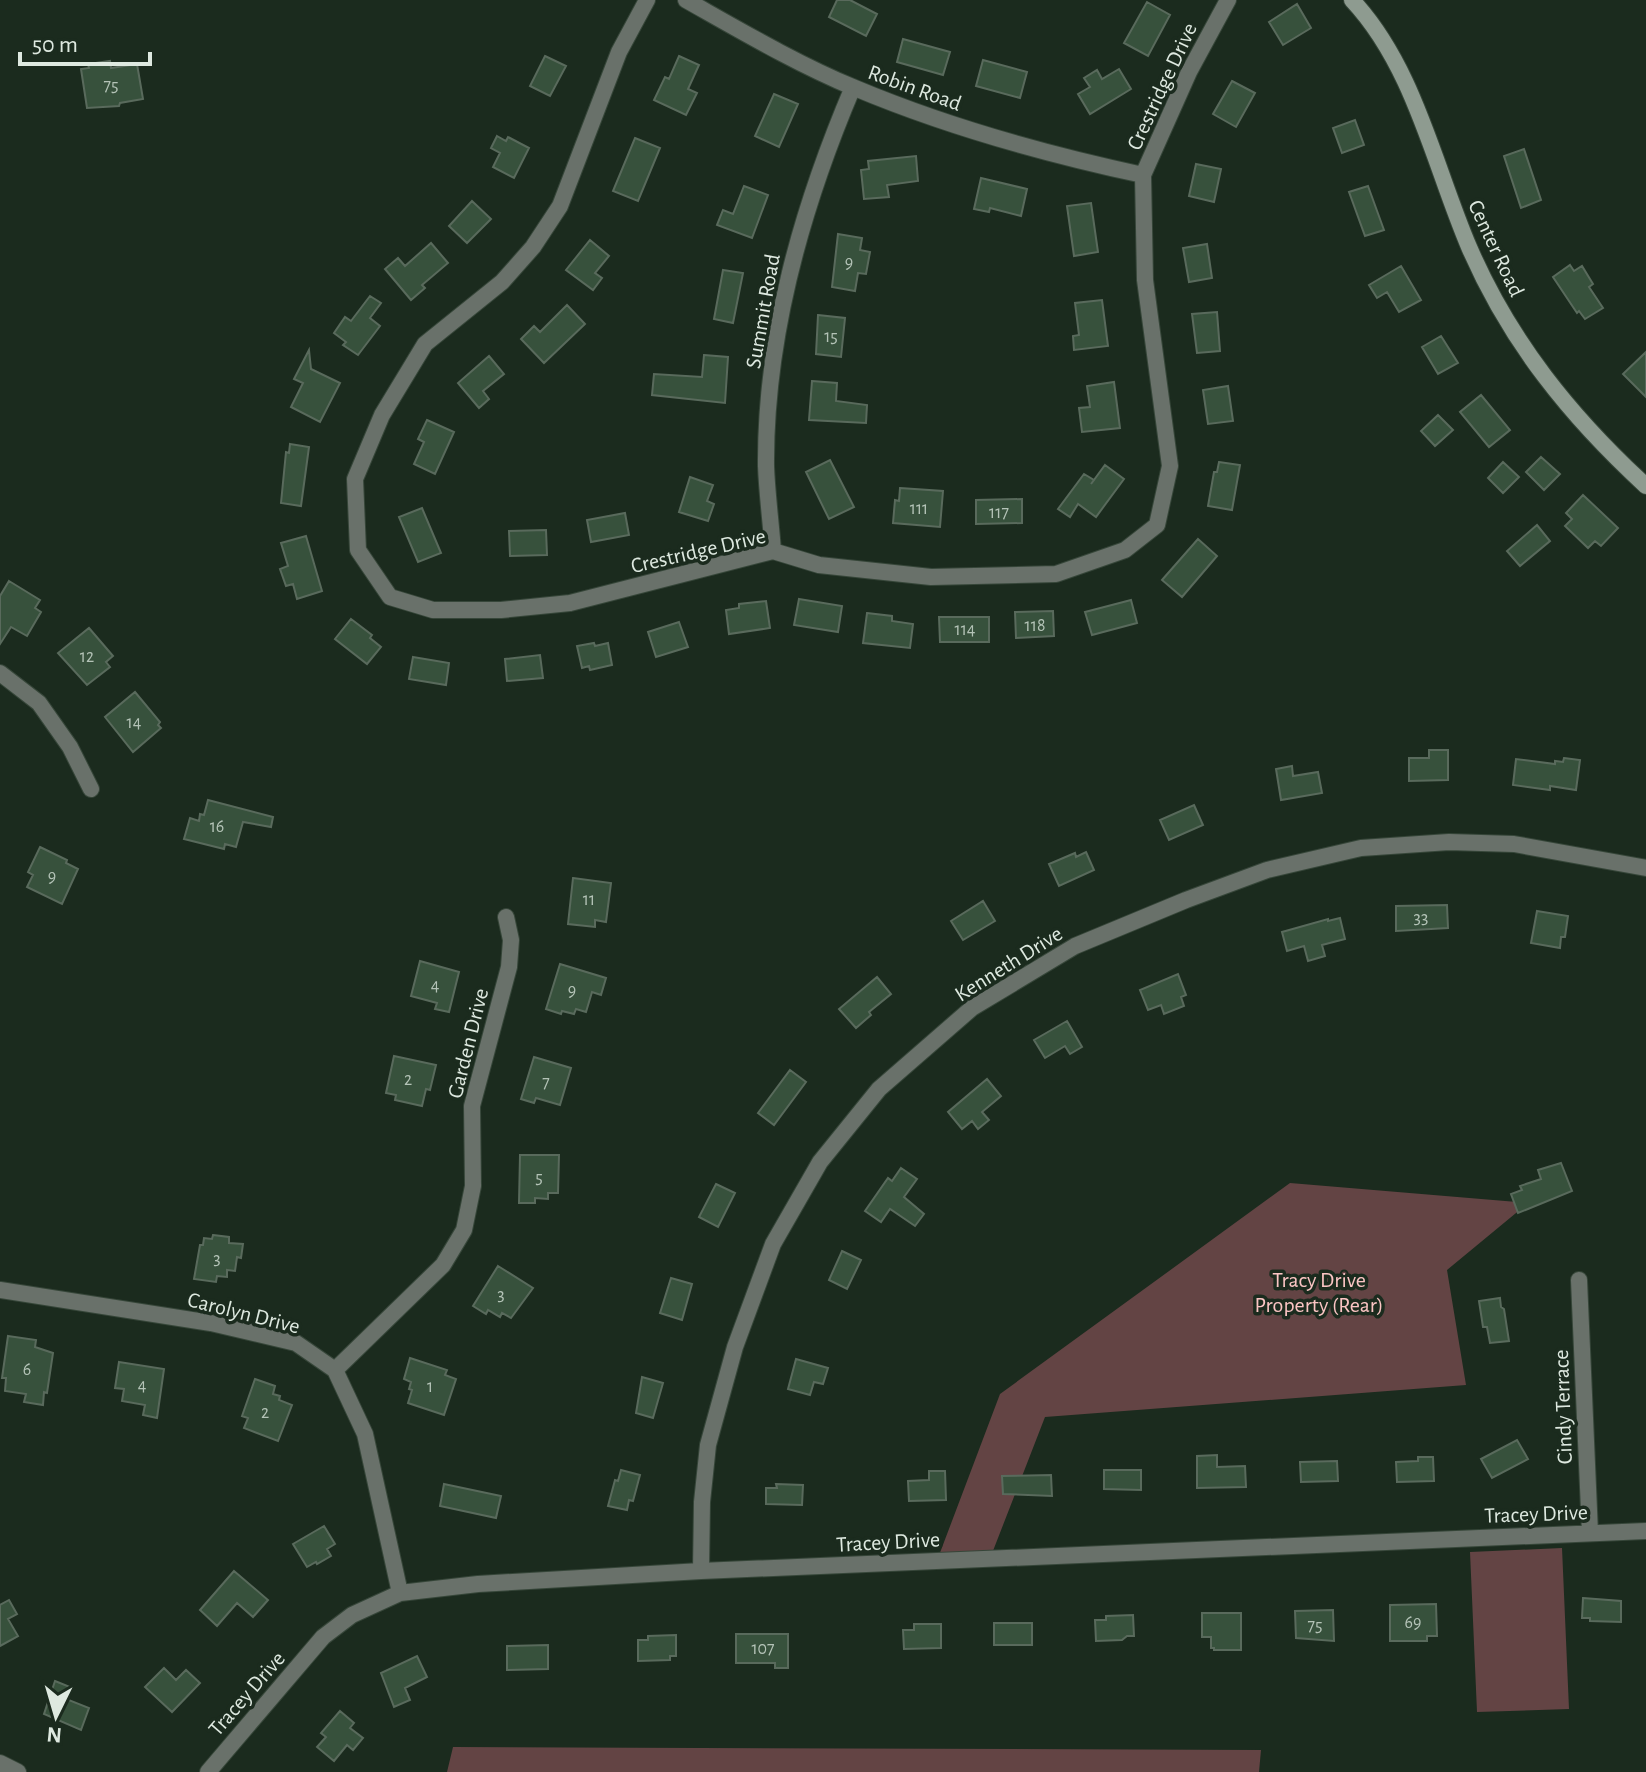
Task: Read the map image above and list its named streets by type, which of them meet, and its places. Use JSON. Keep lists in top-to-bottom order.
{
  "streets": {
    "street": [
      "Crestridge Drive",
      "Robin Road",
      "Center Road",
      "Summit Road",
      "Kenneth Drive",
      "Garden Drive",
      "Carolyn Drive",
      "Cindy Terrace",
      "Tracey Drive"
    ]
  },
  "crossings": [
    ["Crestridge Drive", "Robin Road"],
    ["Crestridge Drive", "Summit Road"],
    ["Robin Road", "Summit Road"],
    ["Kenneth Drive", "Tracey Drive"],
    ["Garden Drive", "Carolyn Drive"],
    ["Cindy Terrace", "Tracey Drive"]
  ],
  "parks": ["Tracy Drive Property (Rear)"],
  "house_numbers": [
    "75",
    "9",
    "15",
    "111",
    "117",
    "118",
    "114",
    "12",
    "14",
    "16",
    "9",
    "11",
    "33",
    "4",
    "9",
    "2",
    "7",
    "5",
    "3",
    "3",
    "6",
    "4",
    "1",
    "2",
    "69",
    "75",
    "107"
  ],
  "scale_bar": "50 m",
  "north": "bottom"
}
